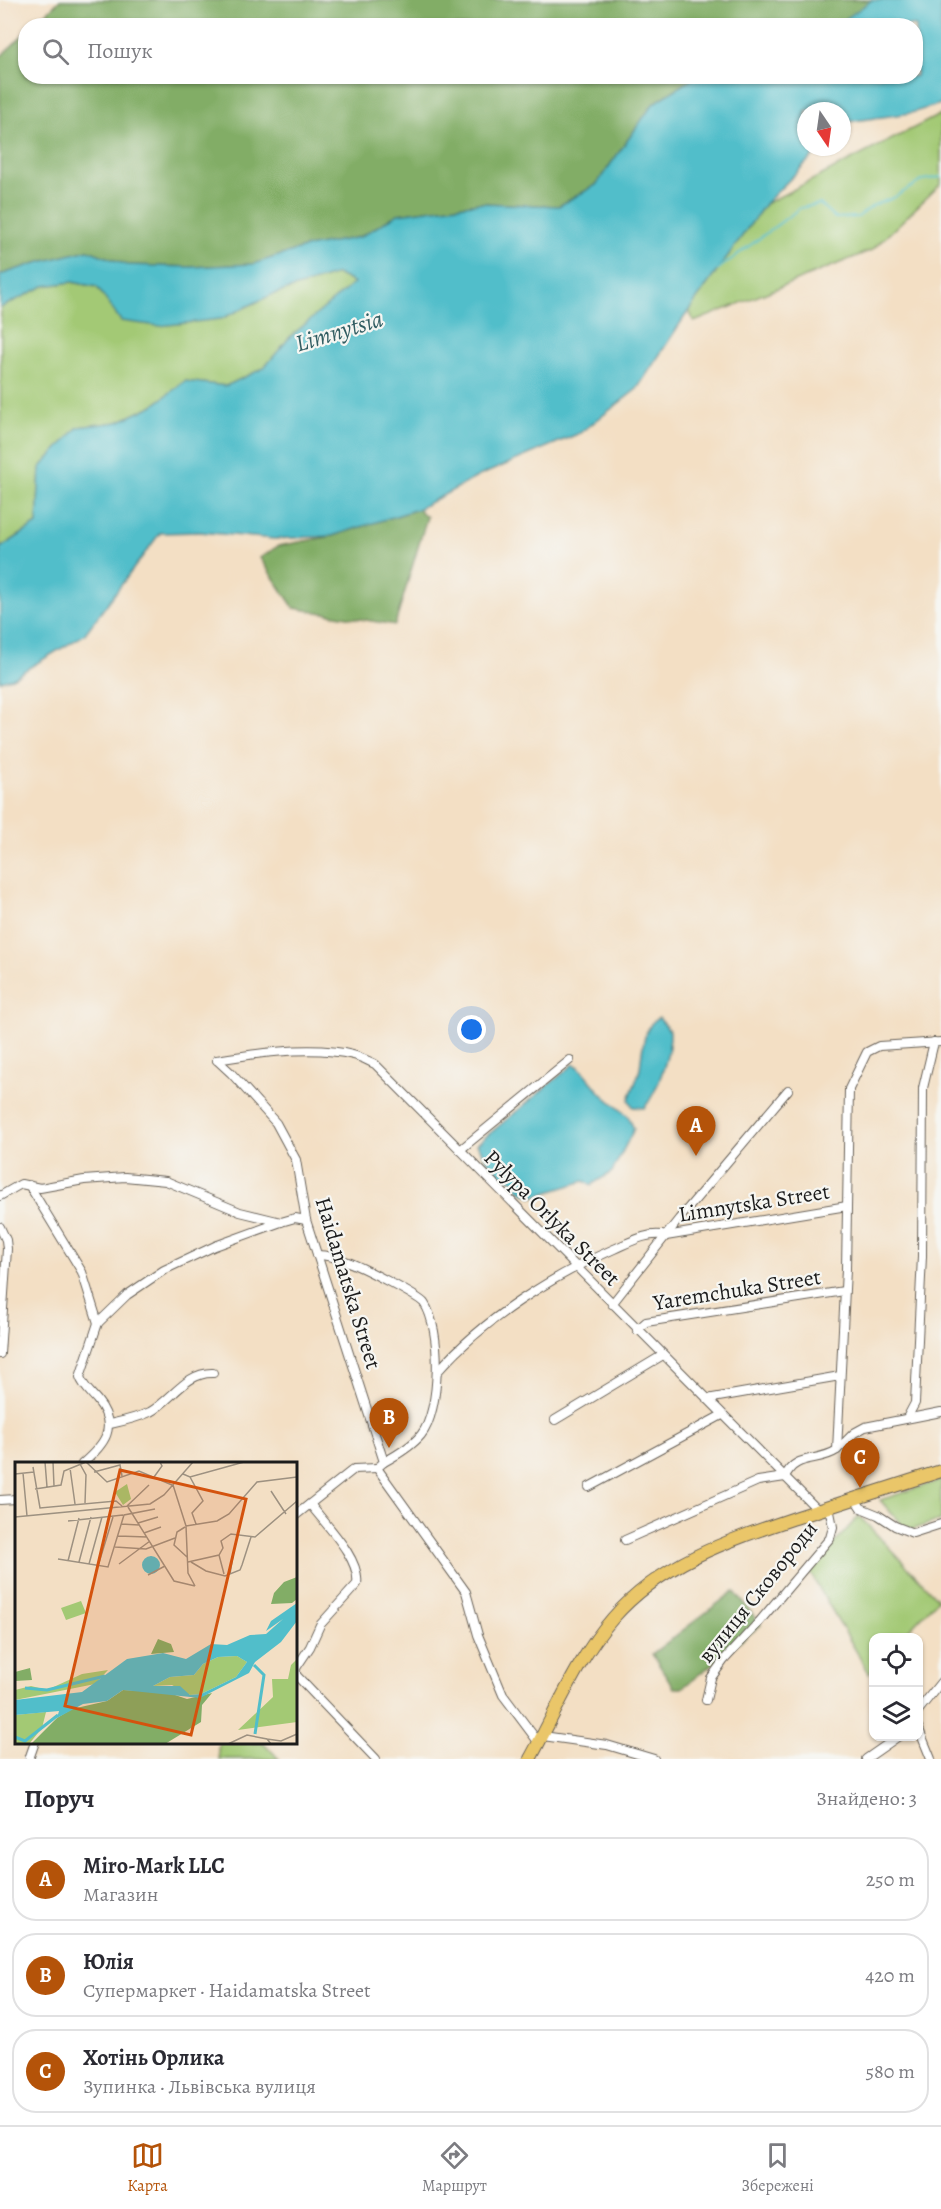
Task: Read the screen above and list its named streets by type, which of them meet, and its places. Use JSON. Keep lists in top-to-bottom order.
{
  "streets": {
    "street": [
      "Limnytska Street",
      "Pylypa Orlyka Street",
      "Haidamatska Street",
      "Yaremchuka Street",
      "вулиця Сковороди"
    ]
  },
  "crossings": [
    ["Limnytska Street", "Pylypa Orlyka Street"],
    ["Pylypa Orlyka Street", "Haidamatska Street"],
    ["Pylypa Orlyka Street", "Yaremchuka Street"],
    ["Pylypa Orlyka Street", "вулиця Сковороди"]
  ],
  "water": ["Limnytsia"],
  "north": "bottom",
  "page": {
    "search": "Пошук",
    "pins": ["A", "B", "C"],
    "heading": ["Поруч", "Знайдено: 3"],
    "list": [
      {
        "mark": "A",
        "name": "Miro-Mark LLC",
        "note": "Магазин",
        "value": "250 m"
      },
      {
        "mark": "B",
        "name": "Юлія",
        "note": "Супермаркет · Haidamatska Street",
        "value": "420 m"
      },
      {
        "mark": "C",
        "name": "Хотінь Орлика",
        "note": "Зупинка · Львівська вулиця",
        "value": "580 m"
      }
    ],
    "nav": ["Карта", "Маршрут", "Збережені"]
  }
}
